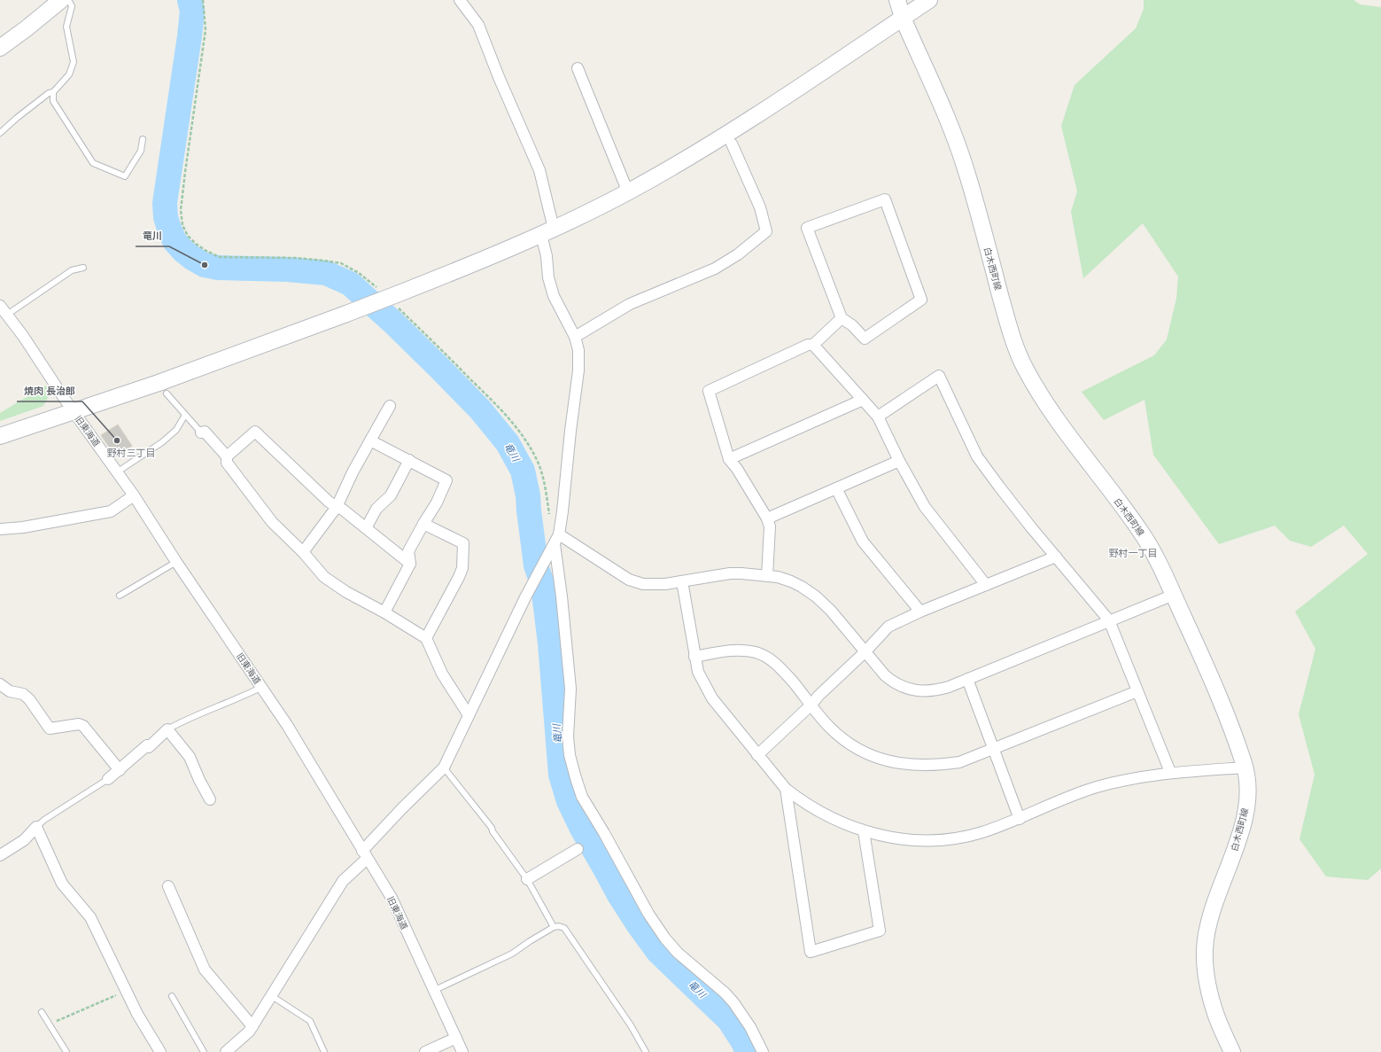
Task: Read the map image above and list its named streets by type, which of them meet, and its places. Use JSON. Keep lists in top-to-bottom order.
{
  "streets": {
    "main road": ["白木西町線"],
    "street": ["旧東海道"]
  },
  "districts": ["野村三丁目", "野村一丁目"],
  "water": ["竜川"],
  "places": ["竜川", "焼肉 長治郎"]
}
